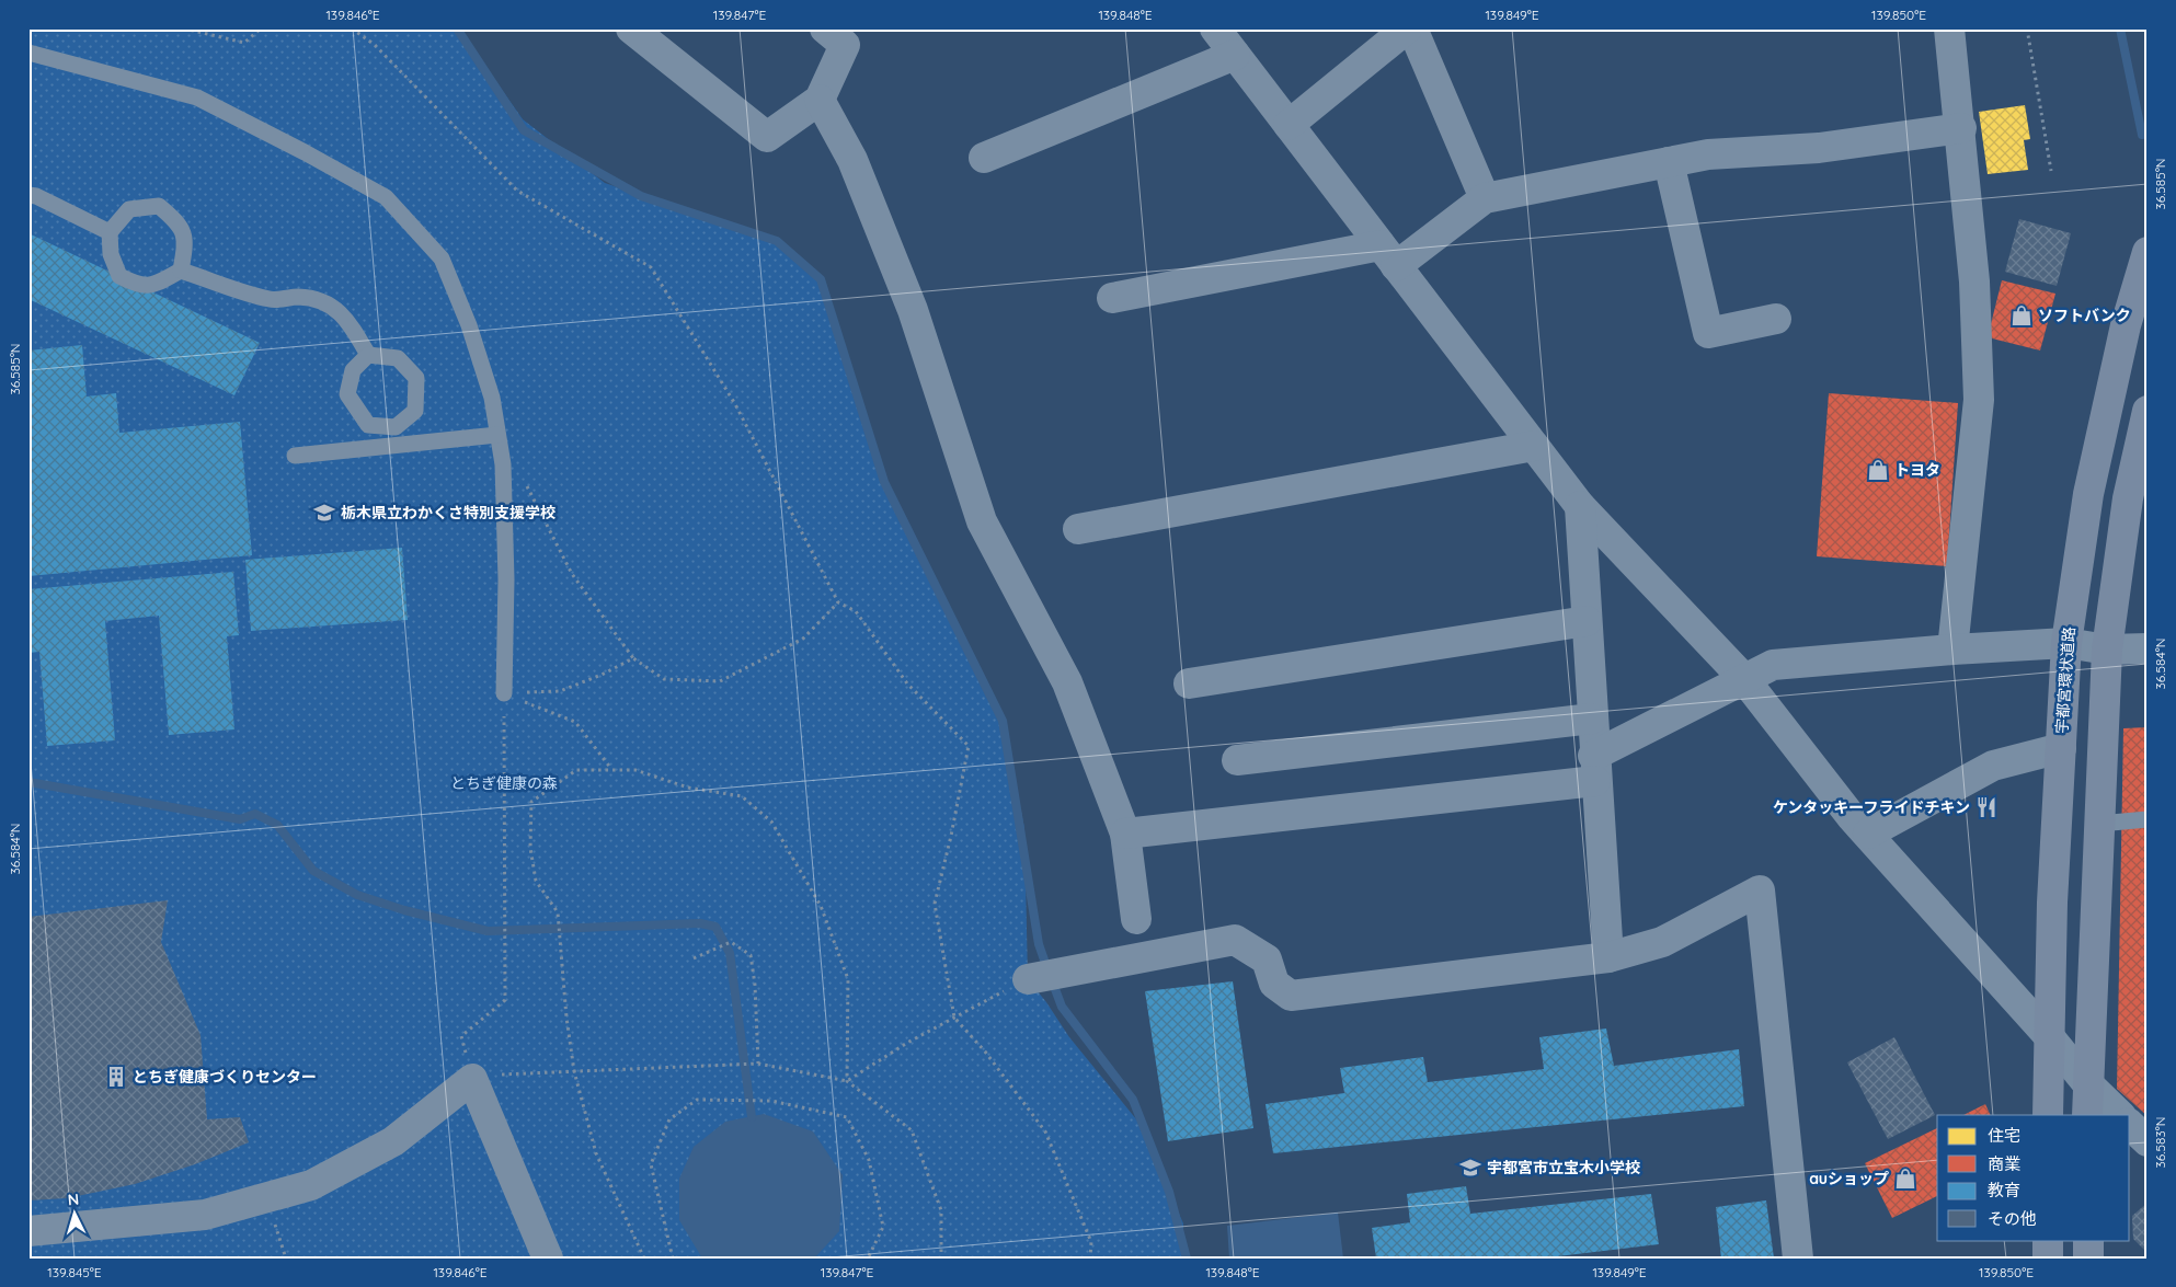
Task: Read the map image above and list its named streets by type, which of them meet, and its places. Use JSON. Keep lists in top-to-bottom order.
{
  "streets": {
    "main road": ["宇都宮環状道路"]
  },
  "parks": ["とちぎ健康の森"],
  "places": {
    "shop": ["ソフトバンク", "トヨタ", "auショップ"],
    "school or university": ["栃木県立わかくさ特別支援学校", "宇都宮市立宝木小学校"],
    "restaurant": ["ケンタッキーフライドチキン"],
    "building": ["とちぎ健康づくりセンター"]
  },
  "legend": [
    "住宅",
    "商業",
    "教育",
    "その他"
  ],
  "north": "top",
  "coordinates": [
    "139.846°E",
    "139.847°E",
    "139.848°E",
    "139.849°E",
    "139.850°E",
    "36.585°N",
    "36.584°N",
    "36.583°N",
    "139.845°E"
  ]
}
